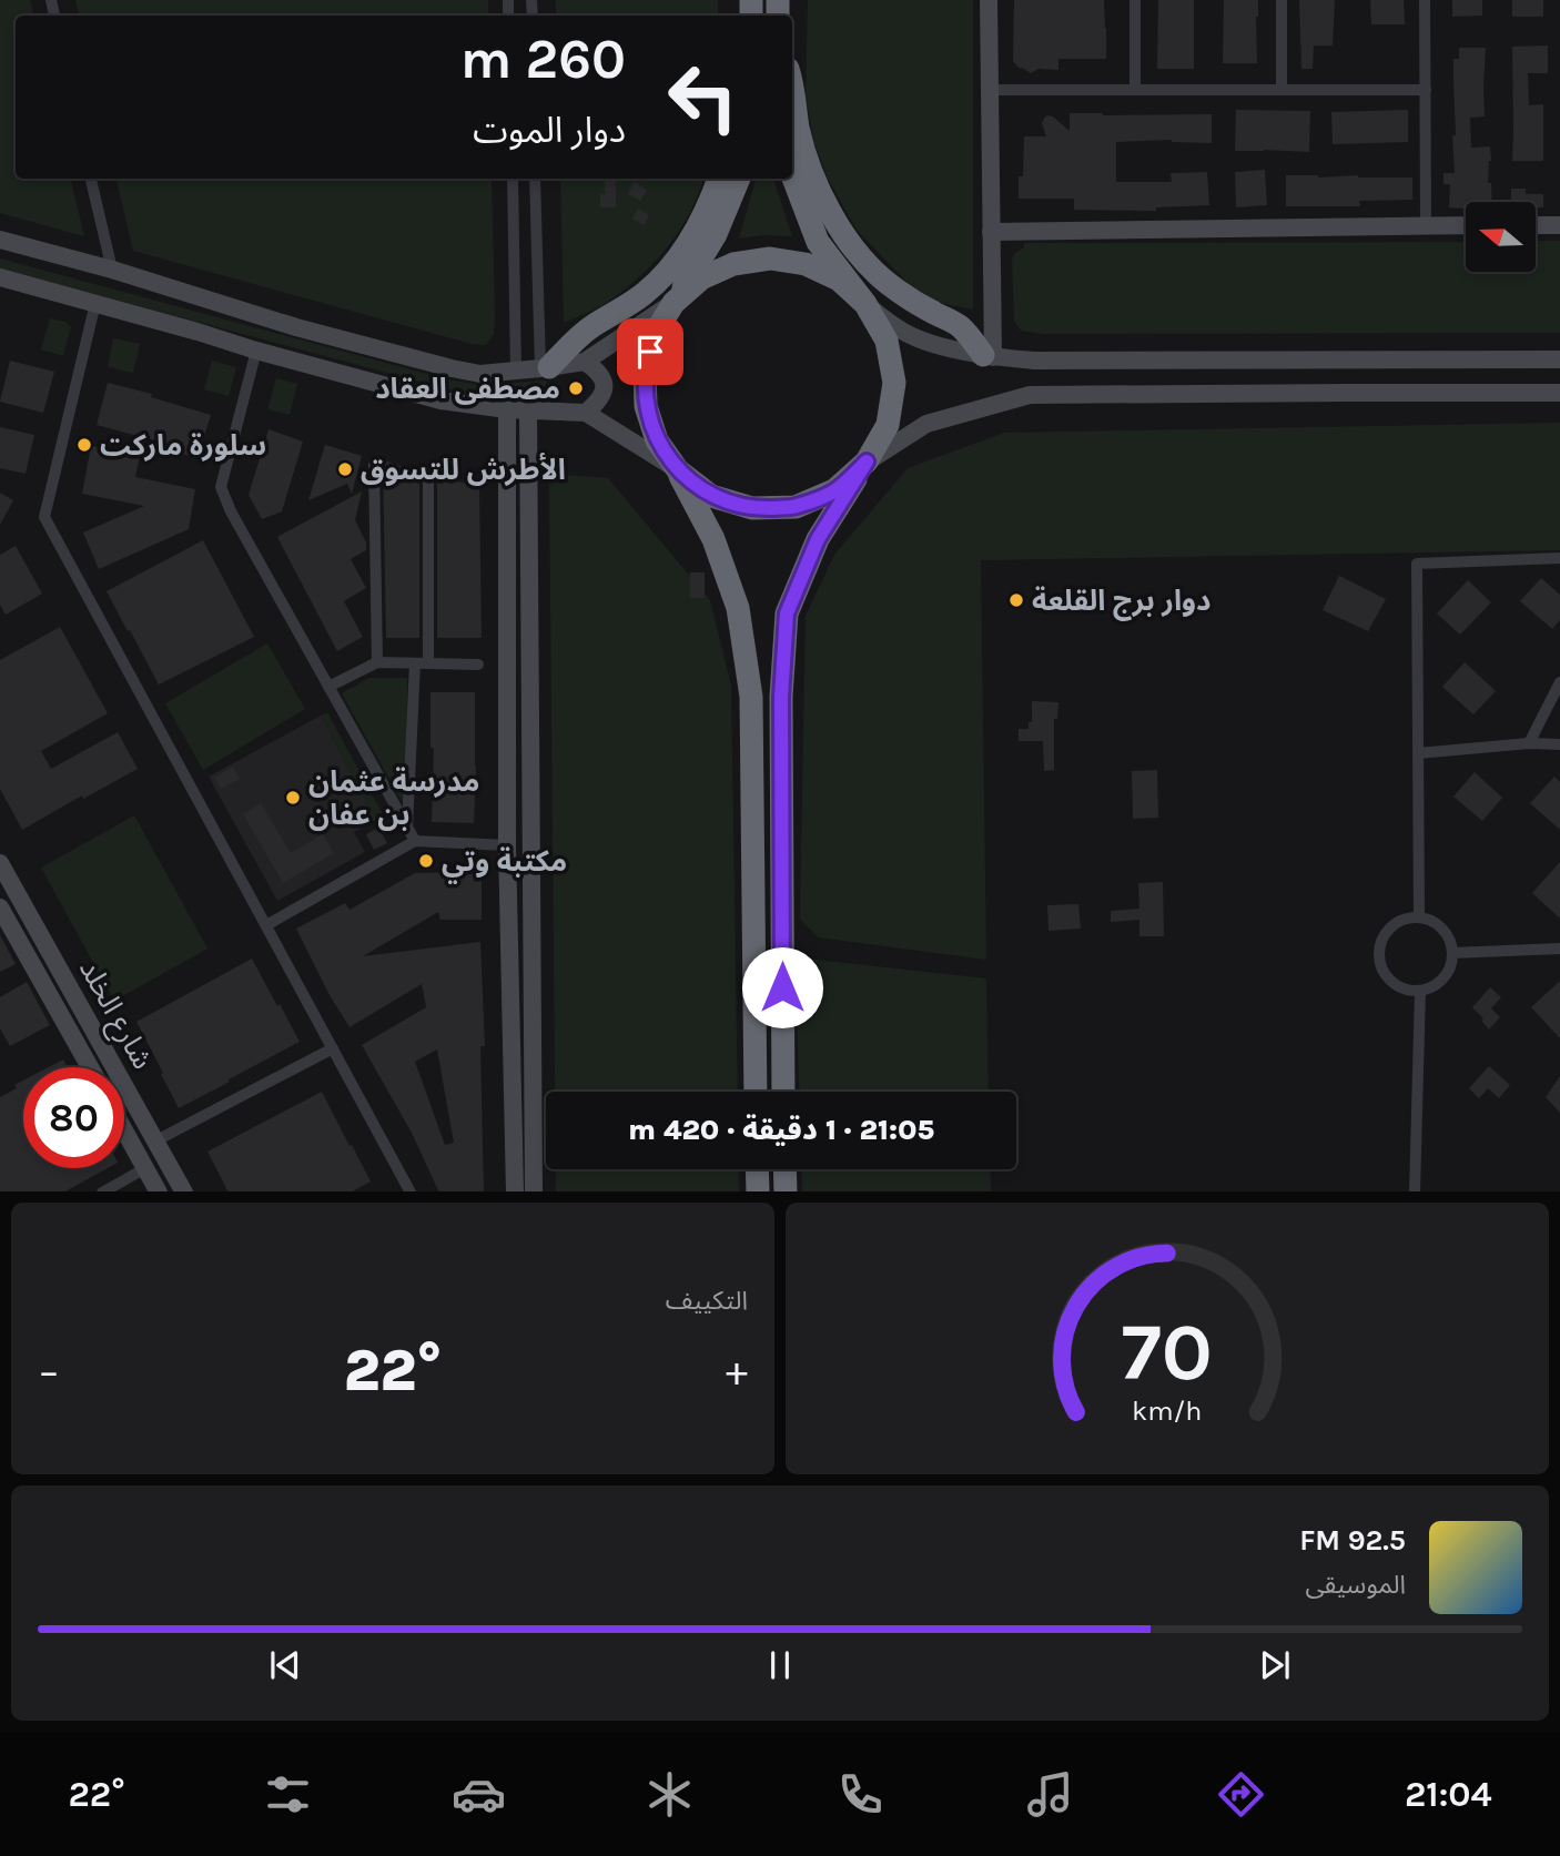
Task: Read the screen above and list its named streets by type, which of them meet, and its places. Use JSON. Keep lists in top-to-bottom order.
{
  "streets": {
    "street": ["شارع الخلد"]
  },
  "places": [
    "مصطفى العقاد",
    "سلورة ماركت",
    "الأطرش للتسوق",
    "دوار برج القلعة",
    "مدرسة عثمان بن عفان",
    "مكتبة وتي"
  ],
  "north": "left",
  "page": {
    "turn": ["260 m", "دوار الموت"],
    "limit": "80",
    "trip": "21:05 · 1 دقيقة · 420 m",
    "tile": "التكييف",
    "heat": ["−", "22°", "+"],
    "song": ["92.5 FM", "الموسيقى"],
    "tabs": ["21:04", "22°"],
    "gauge": ["70", "km/h"]
  }
}
